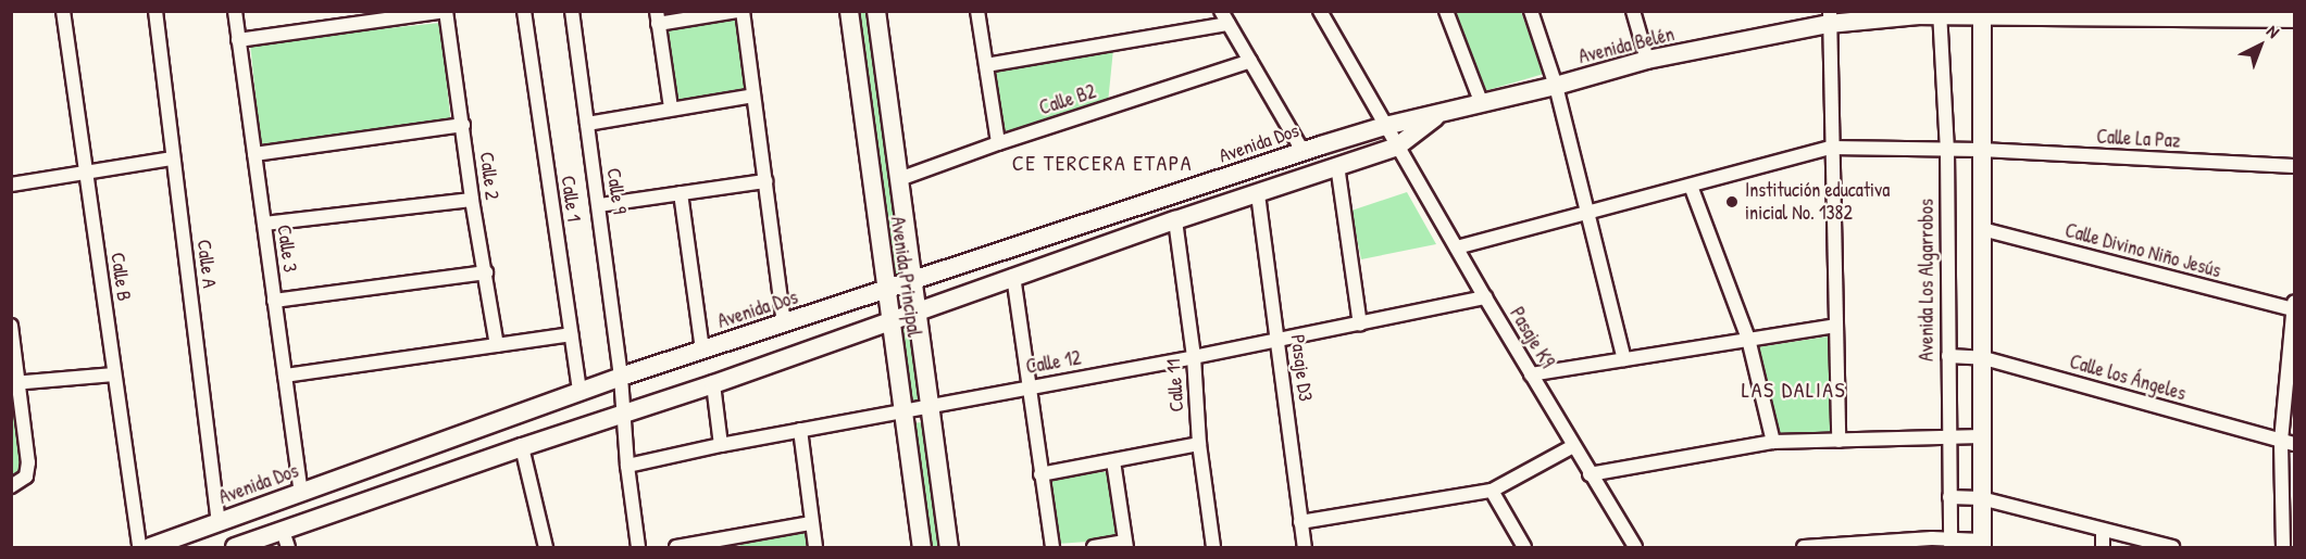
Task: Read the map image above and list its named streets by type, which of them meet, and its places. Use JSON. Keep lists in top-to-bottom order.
{
  "streets": {
    "street": [
      "Avenida Belén",
      "Calle B2",
      "Calle La Paz",
      "Avenida Dos",
      "Calle 2",
      "Calle 9",
      "Calle 1",
      "Calle 3",
      "Calle Divino Niño Jesús",
      "Calle A",
      "Calle B",
      "Avenida Principal",
      "Avenida Los Algarrobos",
      "Pasaje K9",
      "Calle 12",
      "Pasaje D3",
      "Calle los Ángeles",
      "Calle 11"
    ]
  },
  "crossings": [
    ["Avenida Belén", "Avenida Dos"],
    ["Avenida Belén", "Avenida Los Algarrobos"],
    ["Avenida Belén", "Pasaje K9"],
    ["Calle B2", "Avenida Principal"],
    ["Calle La Paz", "Avenida Los Algarrobos"],
    ["Calle La Paz", "Pasaje K9"],
    ["Avenida Dos", "Calle 9"],
    ["Avenida Dos", "Calle 1"],
    ["Avenida Dos", "Calle 3"],
    ["Avenida Dos", "Calle A"],
    ["Avenida Dos", "Avenida Principal"],
    ["Avenida Dos", "Pasaje K9"],
    ["Calle 9", "Calle 12"],
    ["Avenida Principal", "Calle 12"],
    ["Avenida Los Algarrobos", "Calle los Ángeles"],
    ["Pasaje K9", "Calle 12"],
    ["Calle 12", "Pasaje D3"],
    ["Calle 12", "Calle 11"]
  ],
  "districts": ["CE TERCERA ETAPA", "LAS DALIAS"],
  "places": ["Institución educativa inicial No. 1382"],
  "north": "top right"
}
